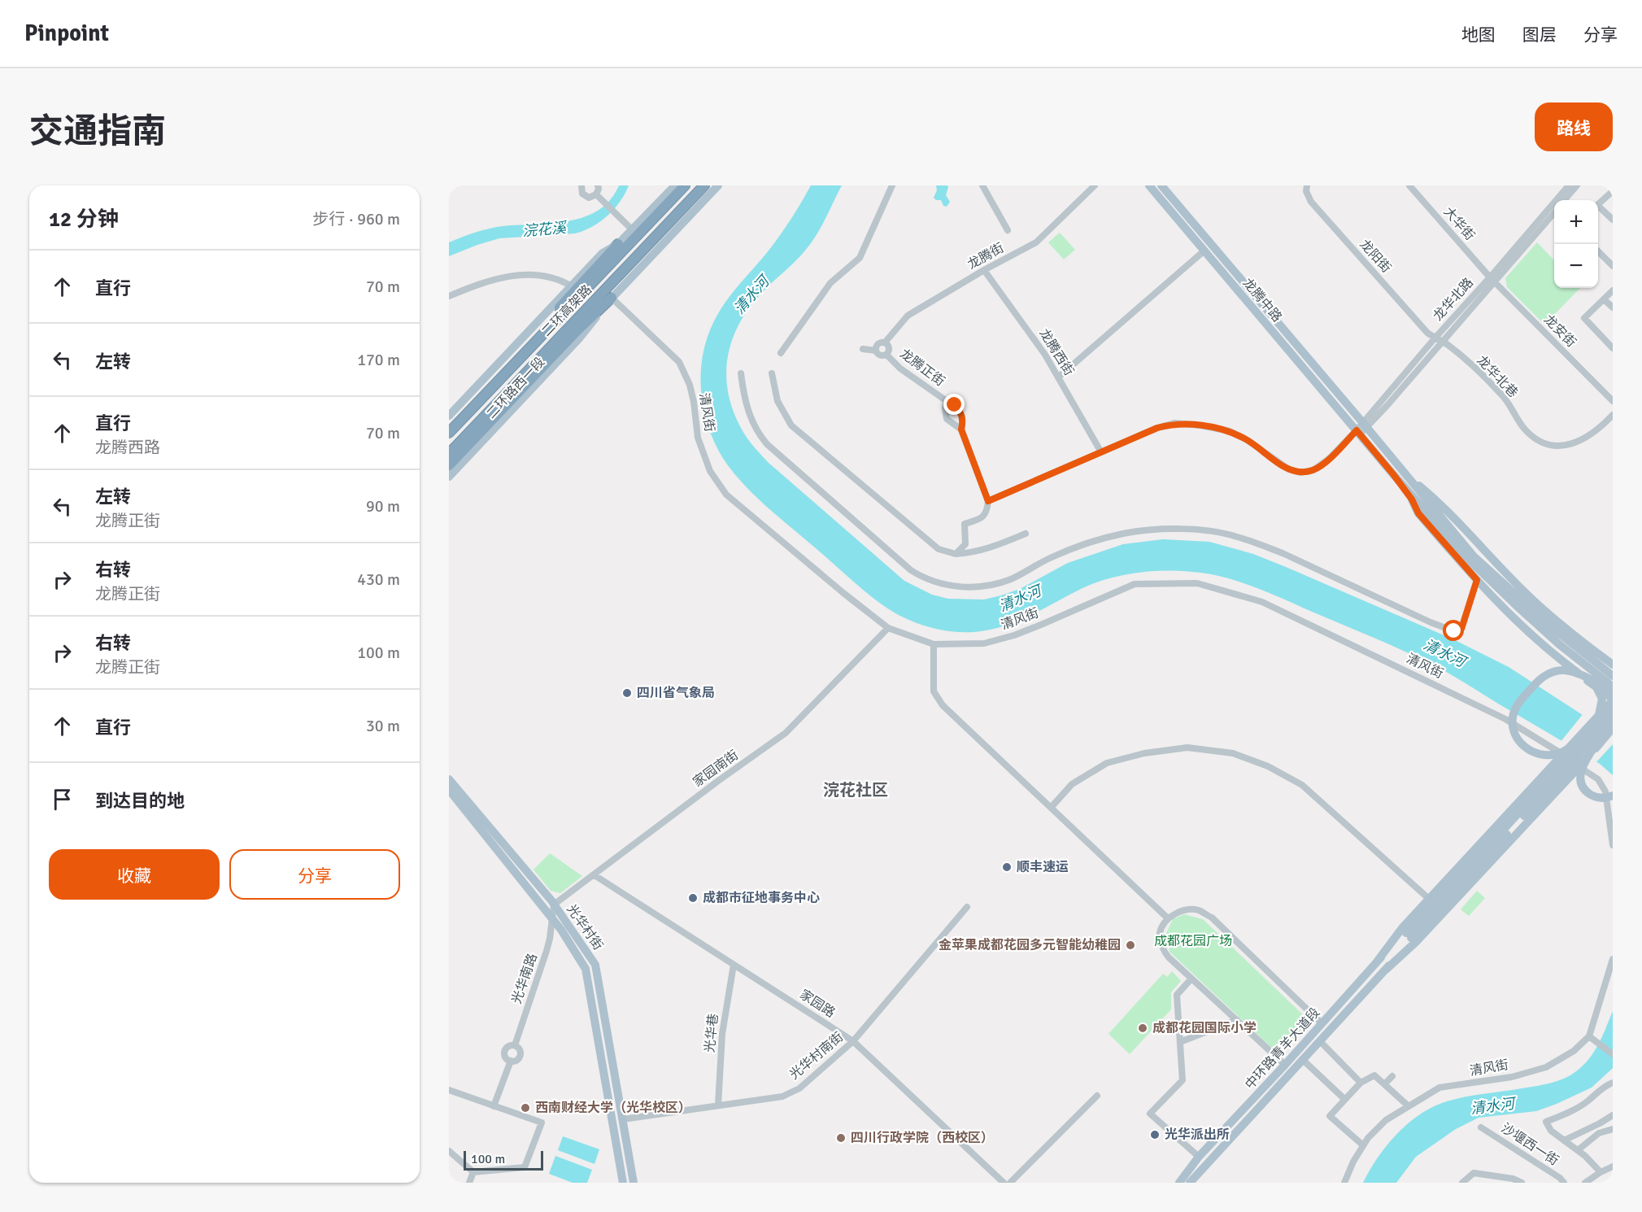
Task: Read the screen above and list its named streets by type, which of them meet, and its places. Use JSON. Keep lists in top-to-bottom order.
{
  "streets": {
    "highway": ["二环高架路"],
    "main road": [
      "龙腾中路",
      "二环路西一段",
      "光华村街",
      "中环路青羊大道段"
    ],
    "street": [
      "大华街",
      "龙腾街",
      "龙阳街",
      "龙华北路",
      "龙安街",
      "龙腾西街",
      "龙腾正街",
      "龙华北巷",
      "清风街",
      "家园南街",
      "光华南路",
      "家园路",
      "光华巷",
      "光华村南街",
      "沙堰西一街"
    ]
  },
  "crossings": [
    ["大华街", "龙华北路"],
    ["大华街", "龙安街"],
    ["龙腾街", "龙腾西街"],
    ["龙腾街", "龙腾正街"],
    ["龙阳街", "龙华北路"],
    ["龙阳街", "龙华北巷"],
    ["龙华北路", "龙腾中路"],
    ["龙华北路", "龙安街"],
    ["龙华北路", "龙华北巷"],
    ["二环路西一段", "清风街"],
    ["清风街", "家园南街"],
    ["家园南街", "光华村街"],
    ["家园南街", "家园路"],
    ["光华村街", "光华南路"],
    ["光华村街", "光华村南街"],
    ["家园路", "光华巷"],
    ["家园路", "光华村南街"],
    ["光华巷", "光华村南街"]
  ],
  "districts": ["浣花社区"],
  "water": ["浣花溪", "清水河"],
  "parks": ["成都花园广场"],
  "places": [
    "四川省气象局",
    "顺丰速运",
    "成都市征地事务中心",
    "金苹果成都花园多元智能幼稚园",
    "成都花园国际小学",
    "西南财经大学（光华校区）",
    "光华派出所",
    "四川行政学院（西校区）"
  ],
  "scale_bar": "100 m",
  "page": {
    "header": "Pinpoint",
    "nav": ["地图", "图层", "分享"],
    "title": "交通指南",
    "buttons": [
      "路线",
      ["收藏", "分享"]
    ],
    "heading": ["12 分钟", "步行 · 960 m"],
    "map_buttons": ["+", "−"],
    "list": [
      ["直行", "70 m"],
      ["左转", "170 m"],
      ["直行", "龙腾西路", "70 m"],
      ["左转", "龙腾正街", "90 m"],
      ["右转", "龙腾正街", "430 m"],
      ["右转", "龙腾正街", "100 m"],
      ["直行", "30 m"],
      "到达目的地"
    ],
    "scale": "100 m"
  }
}
